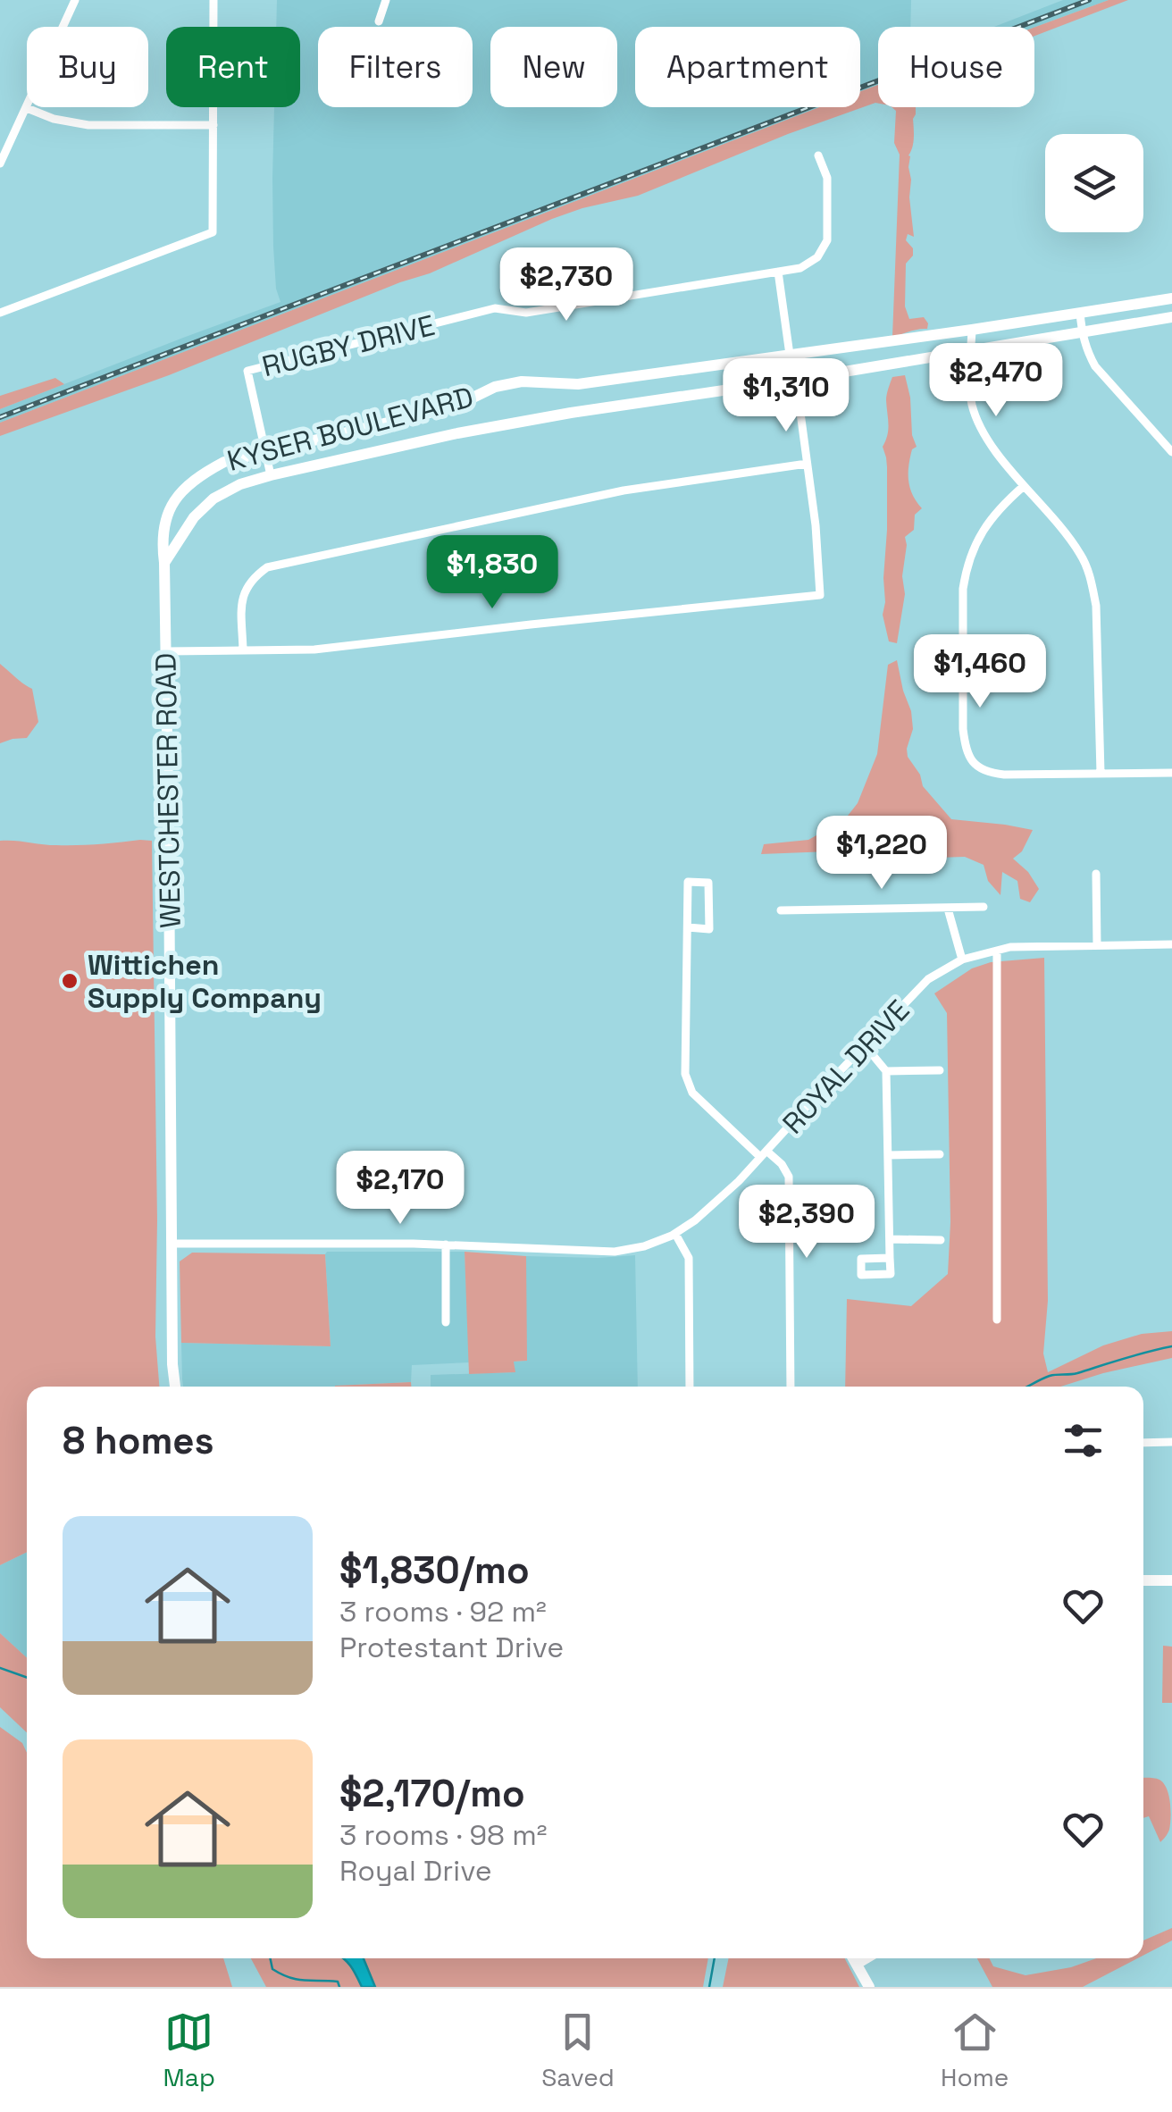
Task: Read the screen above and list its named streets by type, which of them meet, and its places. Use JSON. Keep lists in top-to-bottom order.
{
  "streets": {
    "street": [
      "RUGBY DRIVE",
      "KYSER BOULEVARD",
      "WESTCHESTER ROAD",
      "ROYAL DRIVE"
    ]
  },
  "crossings": [
    ["RUGBY DRIVE", "KYSER BOULEVARD"],
    ["KYSER BOULEVARD", "WESTCHESTER ROAD"],
    ["WESTCHESTER ROAD", "ROYAL DRIVE"]
  ],
  "places": ["Wittichen Supply Company"],
  "page": {
    "chip": [
      "Buy",
      "Rent",
      "Filters",
      "New",
      "Apartment",
      "House"
    ],
    "price": [
      "$2,730",
      "$2,470",
      "$1,310",
      "$1,830",
      "$1,460",
      "$1,220",
      "$2,170",
      "$2,390"
    ],
    "heading": "8 homes",
    "list": [
      {
        "name": "$1,830/mo",
        "note": "3 rooms · 92 m² · Protestant Drive"
      },
      {
        "name": "$2,170/mo",
        "note": "3 rooms · 98 m² · Royal Drive"
      }
    ],
    "tabs": ["Map", "Saved", "Home"]
  }
}
